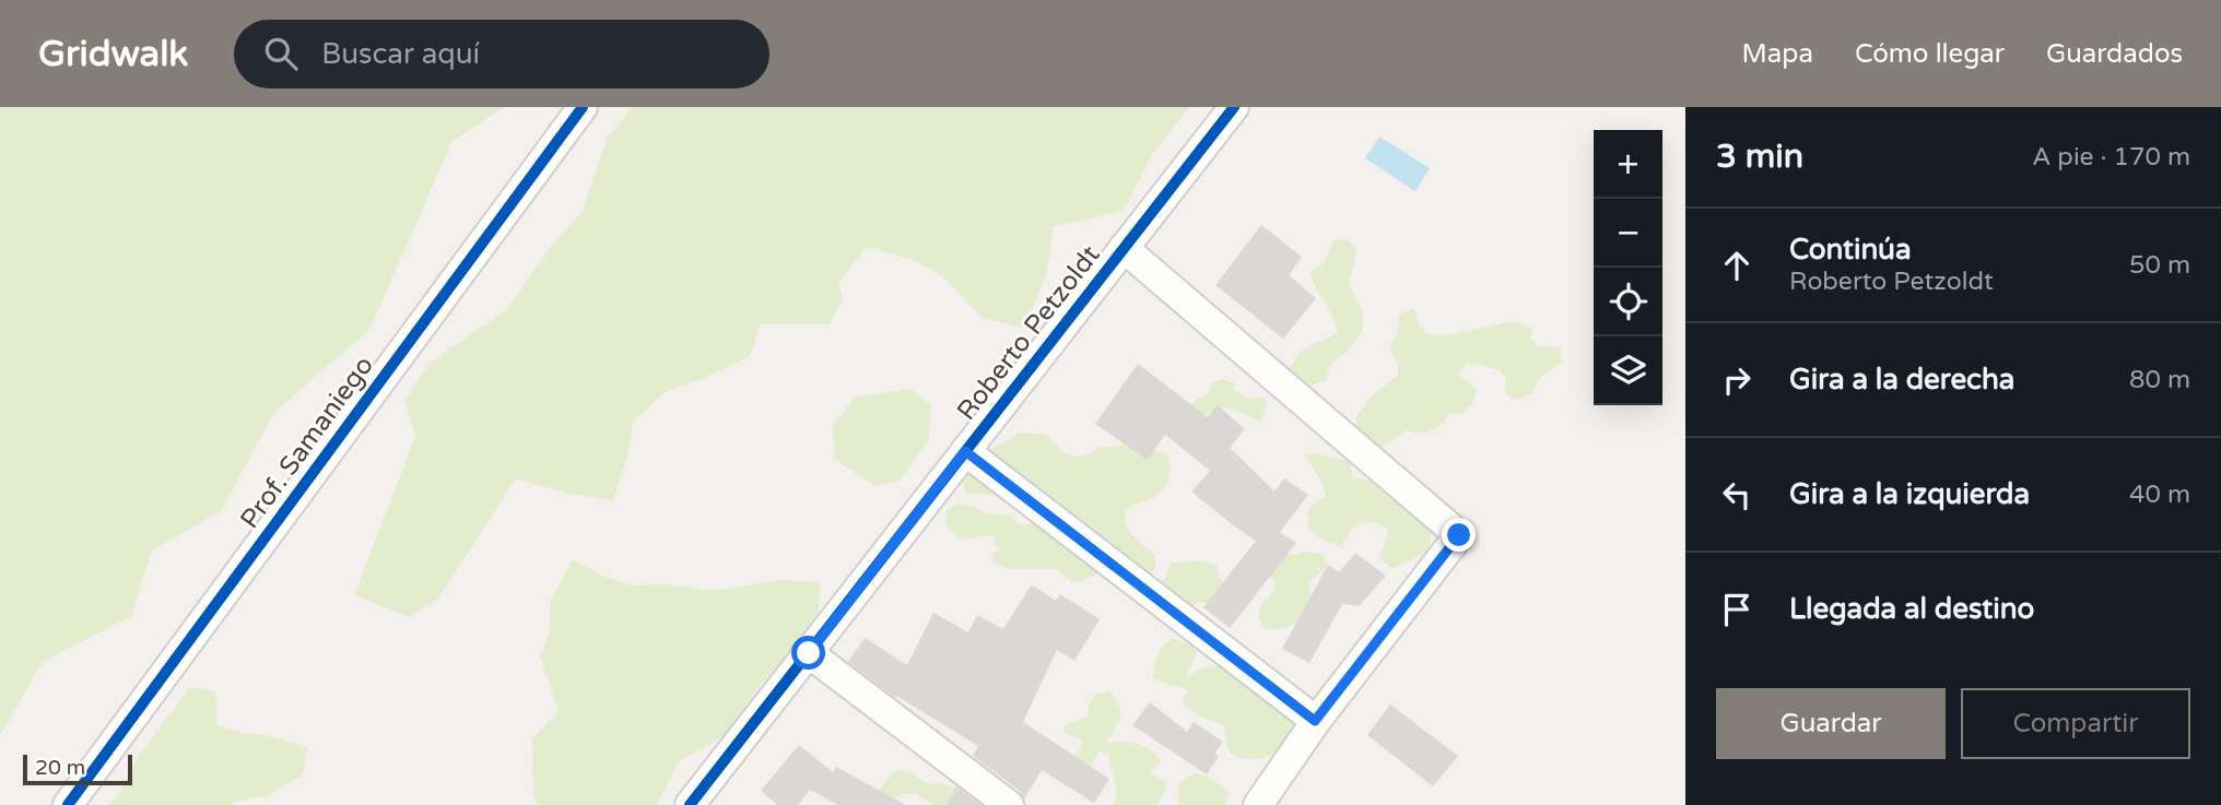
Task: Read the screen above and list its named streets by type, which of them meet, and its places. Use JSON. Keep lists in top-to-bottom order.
{
  "streets": {
    "street": ["Roberto Petzoldt", "Prof. Samaniego"]
  },
  "scale_bar": "20 m",
  "page": {
    "header": "Gridwalk",
    "search": "Buscar aquí",
    "nav": ["Mapa", "Cómo llegar", "Guardados"],
    "heading": ["3 min", "A pie · 170 m"],
    "map_buttons": ["+", "−"],
    "list": [
      ["Continúa", "Roberto Petzoldt", "50 m"],
      ["Gira a la derecha", "80 m"],
      ["Gira a la izquierda", "40 m"],
      "Llegada al destino"
    ],
    "buttons": ["Guardar", "Compartir"],
    "scale": "20 m"
  }
}
